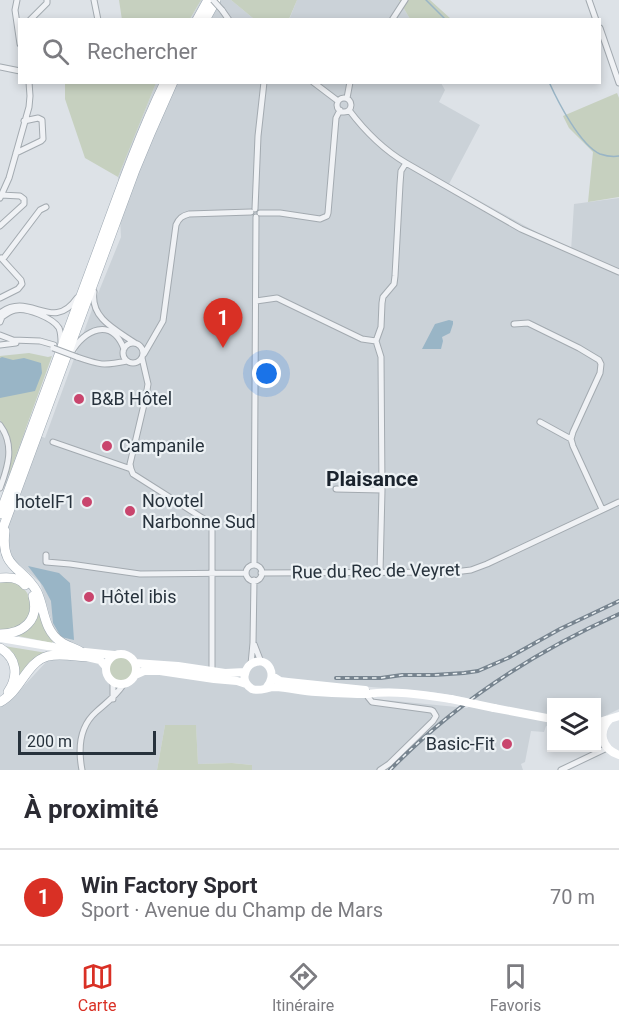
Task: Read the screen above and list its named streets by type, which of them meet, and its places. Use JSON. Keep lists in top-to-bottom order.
{
  "streets": {
    "street": ["Rue du Rec de Veyret"]
  },
  "districts": ["Plaisance"],
  "places": [
    "B&B Hôtel",
    "Campanile",
    "hotelF1",
    "Novotel Narbonne Sud",
    "Hôtel ibis",
    "Basic-Fit"
  ],
  "scale_bar": "200 m",
  "page": {
    "search": "Rechercher",
    "pins": "1",
    "scale": "200 m",
    "heading": "À proximité",
    "list": [
      {
        "mark": "1",
        "name": "Win Factory Sport",
        "note": "Sport · Avenue du Champ de Mars",
        "value": "70 m"
      }
    ],
    "nav": ["Carte", "Itinéraire", "Favoris"]
  }
}
